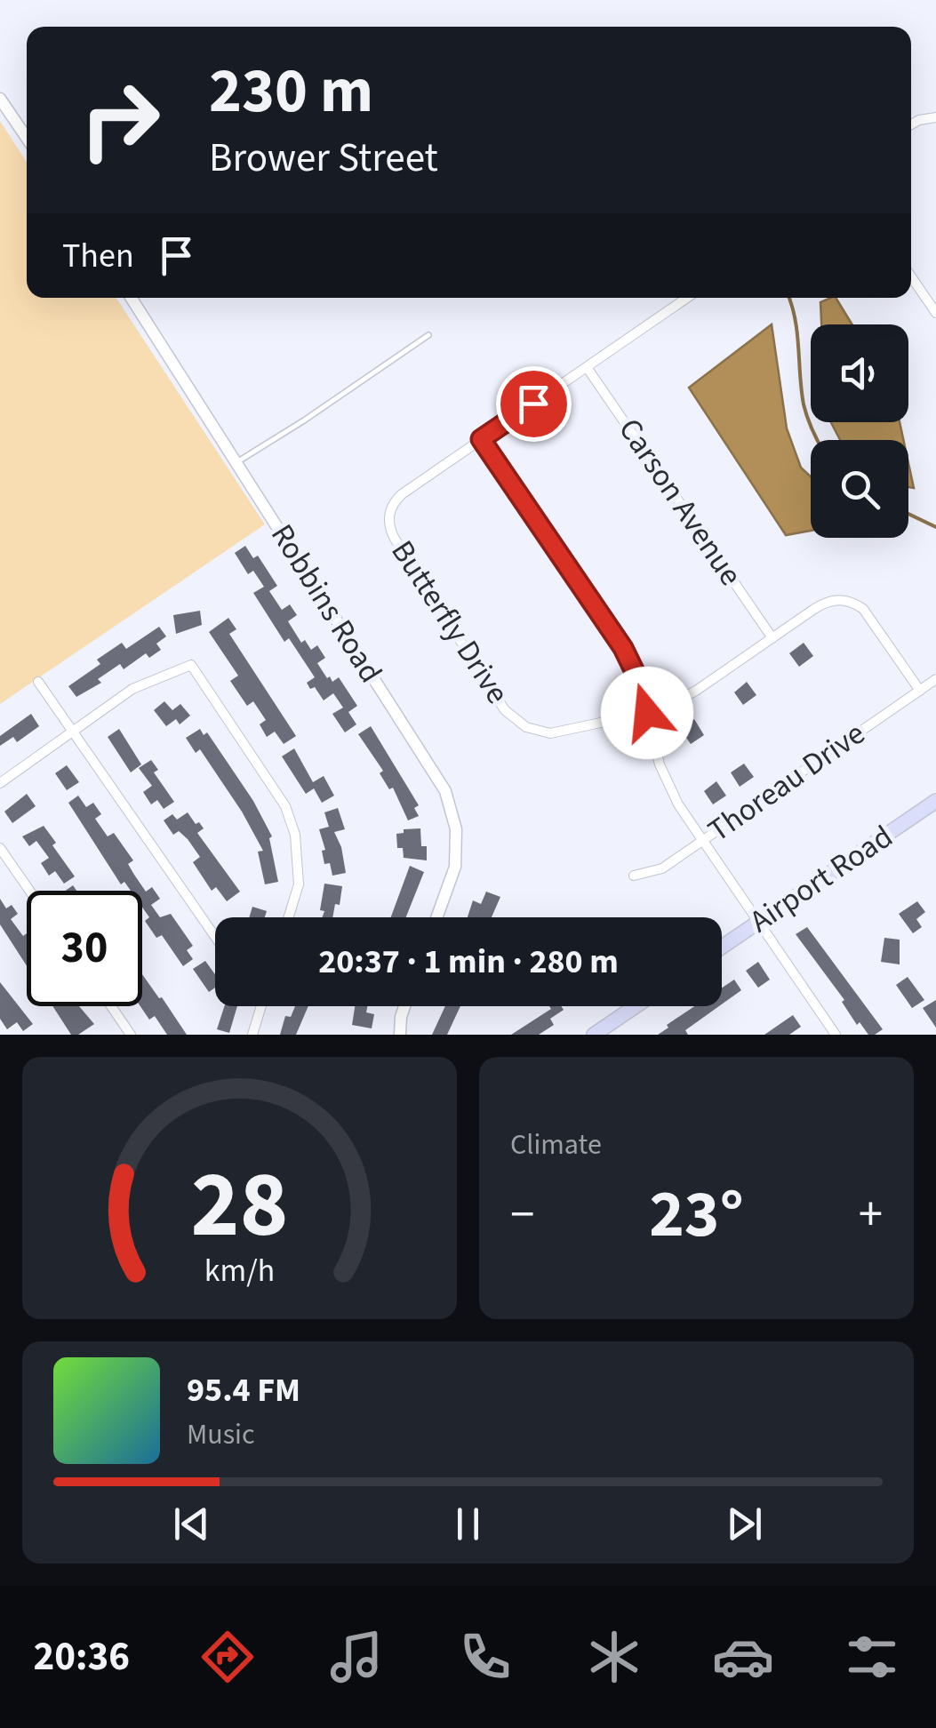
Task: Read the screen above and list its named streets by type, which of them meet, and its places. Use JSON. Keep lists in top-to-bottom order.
{
  "streets": {
    "main road": ["Airport Road"],
    "street": [
      "Carson Avenue",
      "Robbins Road",
      "Butterfly Drive",
      "Thoreau Drive"
    ]
  },
  "crossings": [
    ["Carson Avenue", "Butterfly Drive"],
    ["Butterfly Drive", "Thoreau Drive"]
  ],
  "page": {
    "turn": ["230 m", "Brower Street"],
    "then": "Then",
    "limit": "30",
    "trip": "20:37 · 1 min · 280 m",
    "tile": "Climate",
    "heat": ["−", "23°", "+"],
    "song": ["95.4 FM", "Music"],
    "tabs": "20:36",
    "gauge": ["28", "km/h"]
  }
}
